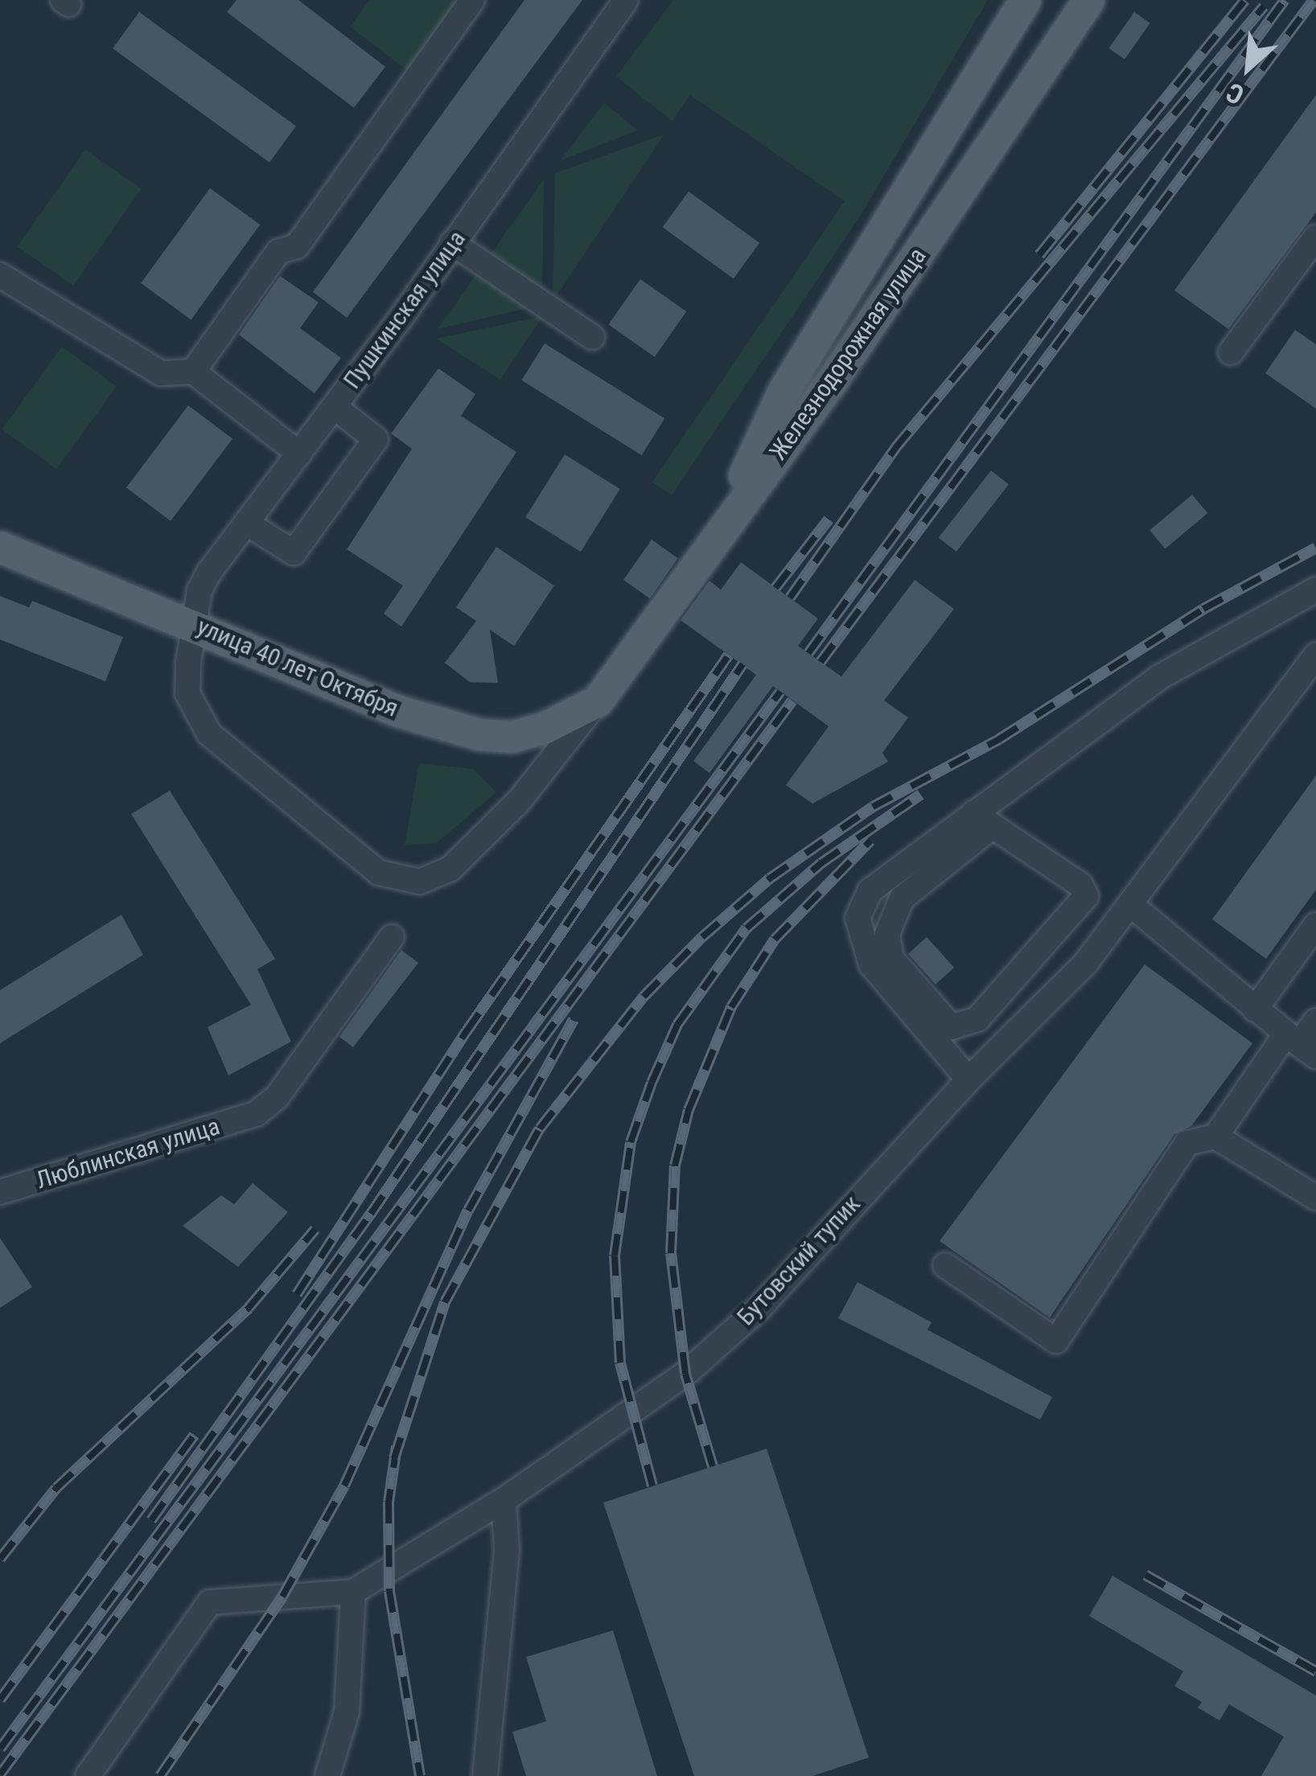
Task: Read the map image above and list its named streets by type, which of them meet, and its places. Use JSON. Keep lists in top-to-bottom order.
{
  "streets": {
    "main road": ["Железнодорожная улица", "улица 40 лет Октября"],
    "street": ["Пушкинская улица", "Люблинская улица", "Бутовский тупик"]
  },
  "crossings": [
    ["Пушкинская улица", "Железнодорожная улица"],
    ["Пушкинская улица", "улица 40 лет Октября"],
    ["Железнодорожная улица", "улица 40 лет Октября"]
  ],
  "north": "bottom left"
}
